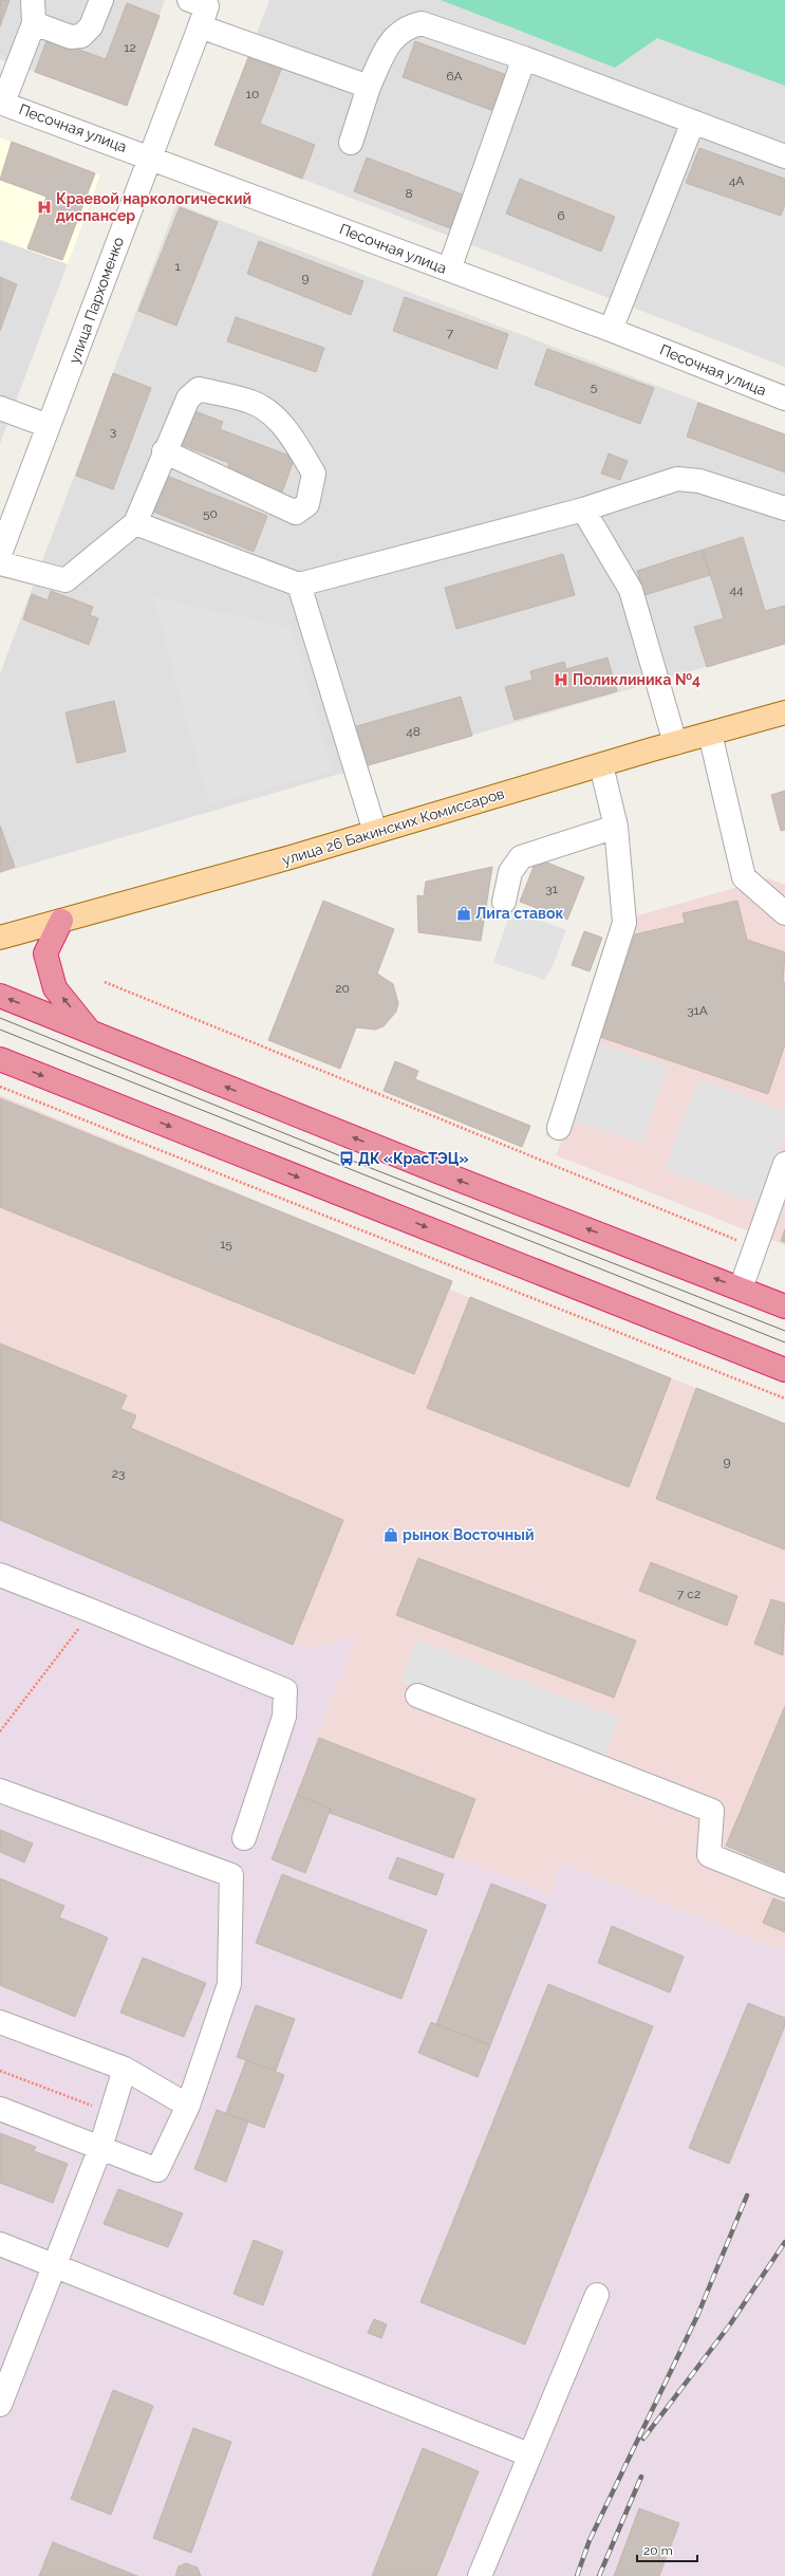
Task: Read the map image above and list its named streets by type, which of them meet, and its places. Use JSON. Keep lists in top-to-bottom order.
{
  "streets": {
    "main road": ["улица 26 Бакинских Комиссаров"],
    "street": ["Песочная улица", "улица Пархоменко"]
  },
  "crossings": [
    ["Песочная улица", "улица Пархоменко"]
  ],
  "places": {
    "hospital": ["Краевой наркологический диспансер", "Поликлиника №4"],
    "shop": ["Лига ставок", "рынок Восточный"],
    "bus stop": ["ДК «КрасТЭЦ»"]
  },
  "house_numbers": [
    "12",
    "6А",
    "10",
    "4А",
    "8",
    "6",
    "1",
    "9",
    "7",
    "5",
    "3",
    "50",
    "44",
    "48",
    "31",
    "20",
    "31А",
    "15",
    "9",
    "23",
    "7 с2"
  ],
  "scale_bar": "20 m"
}
